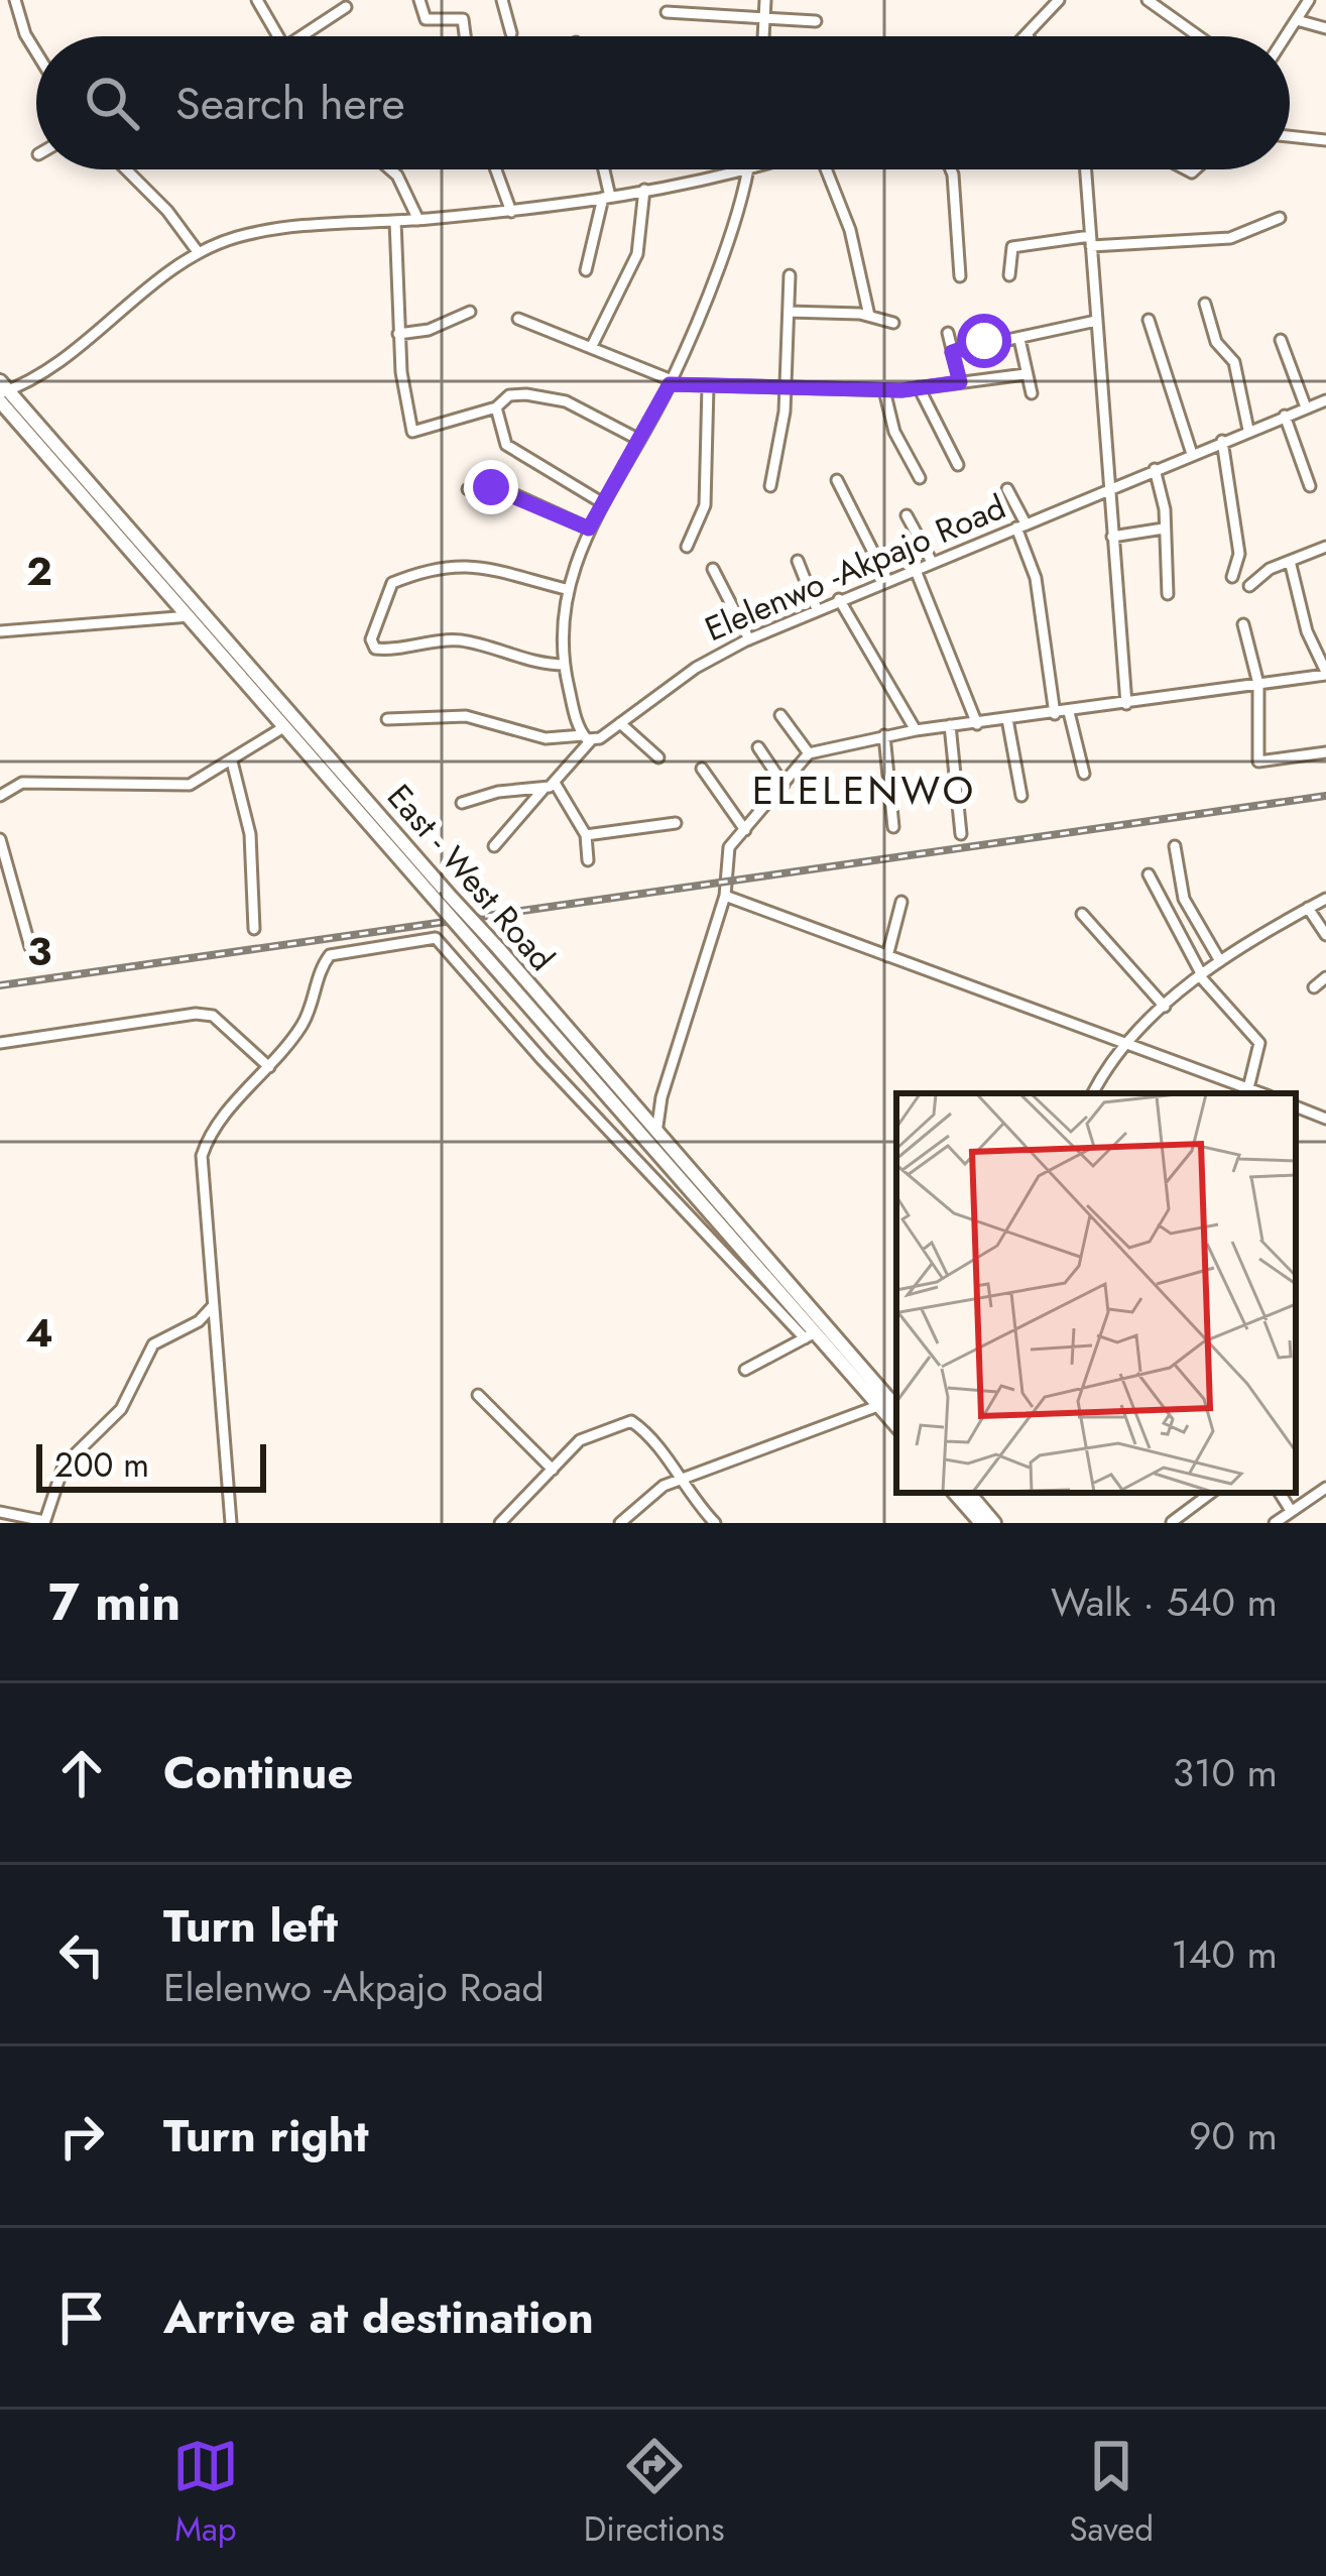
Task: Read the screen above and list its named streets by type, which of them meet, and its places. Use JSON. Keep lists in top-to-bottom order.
{
  "streets": {
    "main road": ["East - West Road"],
    "street": ["Elelenwo -Akpajo Road"]
  },
  "districts": ["ELELENWO"],
  "scale_bar": "200 m",
  "page": {
    "search": "Search here",
    "scale": "200 m",
    "heading": ["7 min", "Walk · 540 m"],
    "list": [
      ["Continue", "310 m"],
      ["Turn left", "Elelenwo -Akpajo Road", "140 m"],
      ["Turn right", "90 m"],
      "Arrive at destination"
    ],
    "nav": ["Map", "Directions", "Saved"]
  },
  "grid": {
    "rows": ["2", "3", "4"]
  }
}
